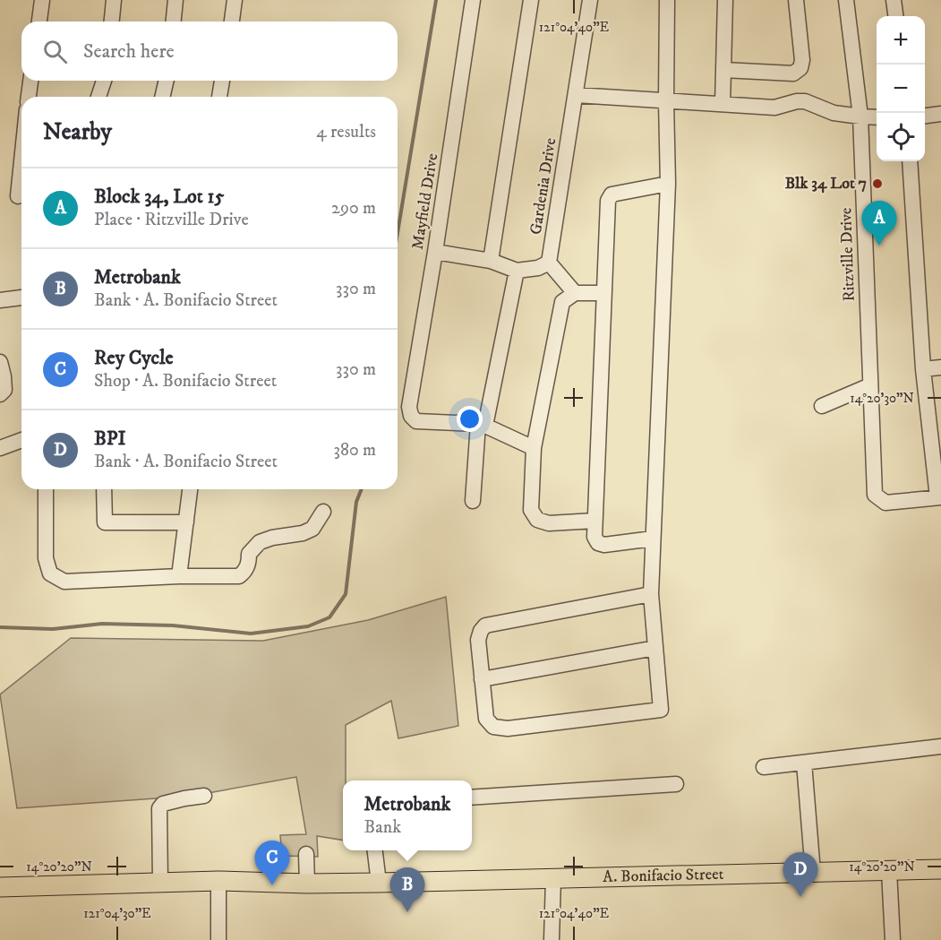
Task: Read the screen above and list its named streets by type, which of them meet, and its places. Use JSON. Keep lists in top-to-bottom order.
{
  "streets": {
    "main road": ["A. Bonifacio Street"],
    "street": ["Gardenia Drive", "Mayfield Drive", "Ritzville Drive"]
  },
  "places": ["Blk 34 Lot 7"],
  "page": {
    "map_buttons": ["+", "−"],
    "search": "Search here",
    "heading": ["Nearby", "4 results"],
    "list": [
      {
        "mark": "A",
        "name": "Block 34, Lot 15",
        "note": "Place · Ritzville Drive",
        "value": "290 m"
      },
      {
        "mark": "B",
        "name": "Metrobank",
        "note": "Bank · A. Bonifacio Street",
        "value": "330 m"
      },
      {
        "mark": "C",
        "name": "Rey Cycle",
        "note": "Shop · A. Bonifacio Street",
        "value": "330 m"
      },
      {
        "mark": "D",
        "name": "BPI",
        "note": "Bank · A. Bonifacio Street",
        "value": "380 m"
      }
    ],
    "pins": [
      "A",
      "C",
      "D",
      "B"
    ],
    "popup": ["Metrobank", "Bank"]
  },
  "coordinates": [
    "121°04'40\"E",
    "14°20'30\"N",
    "14°20'20\"N",
    "121°04'30\"E"
  ]
}
